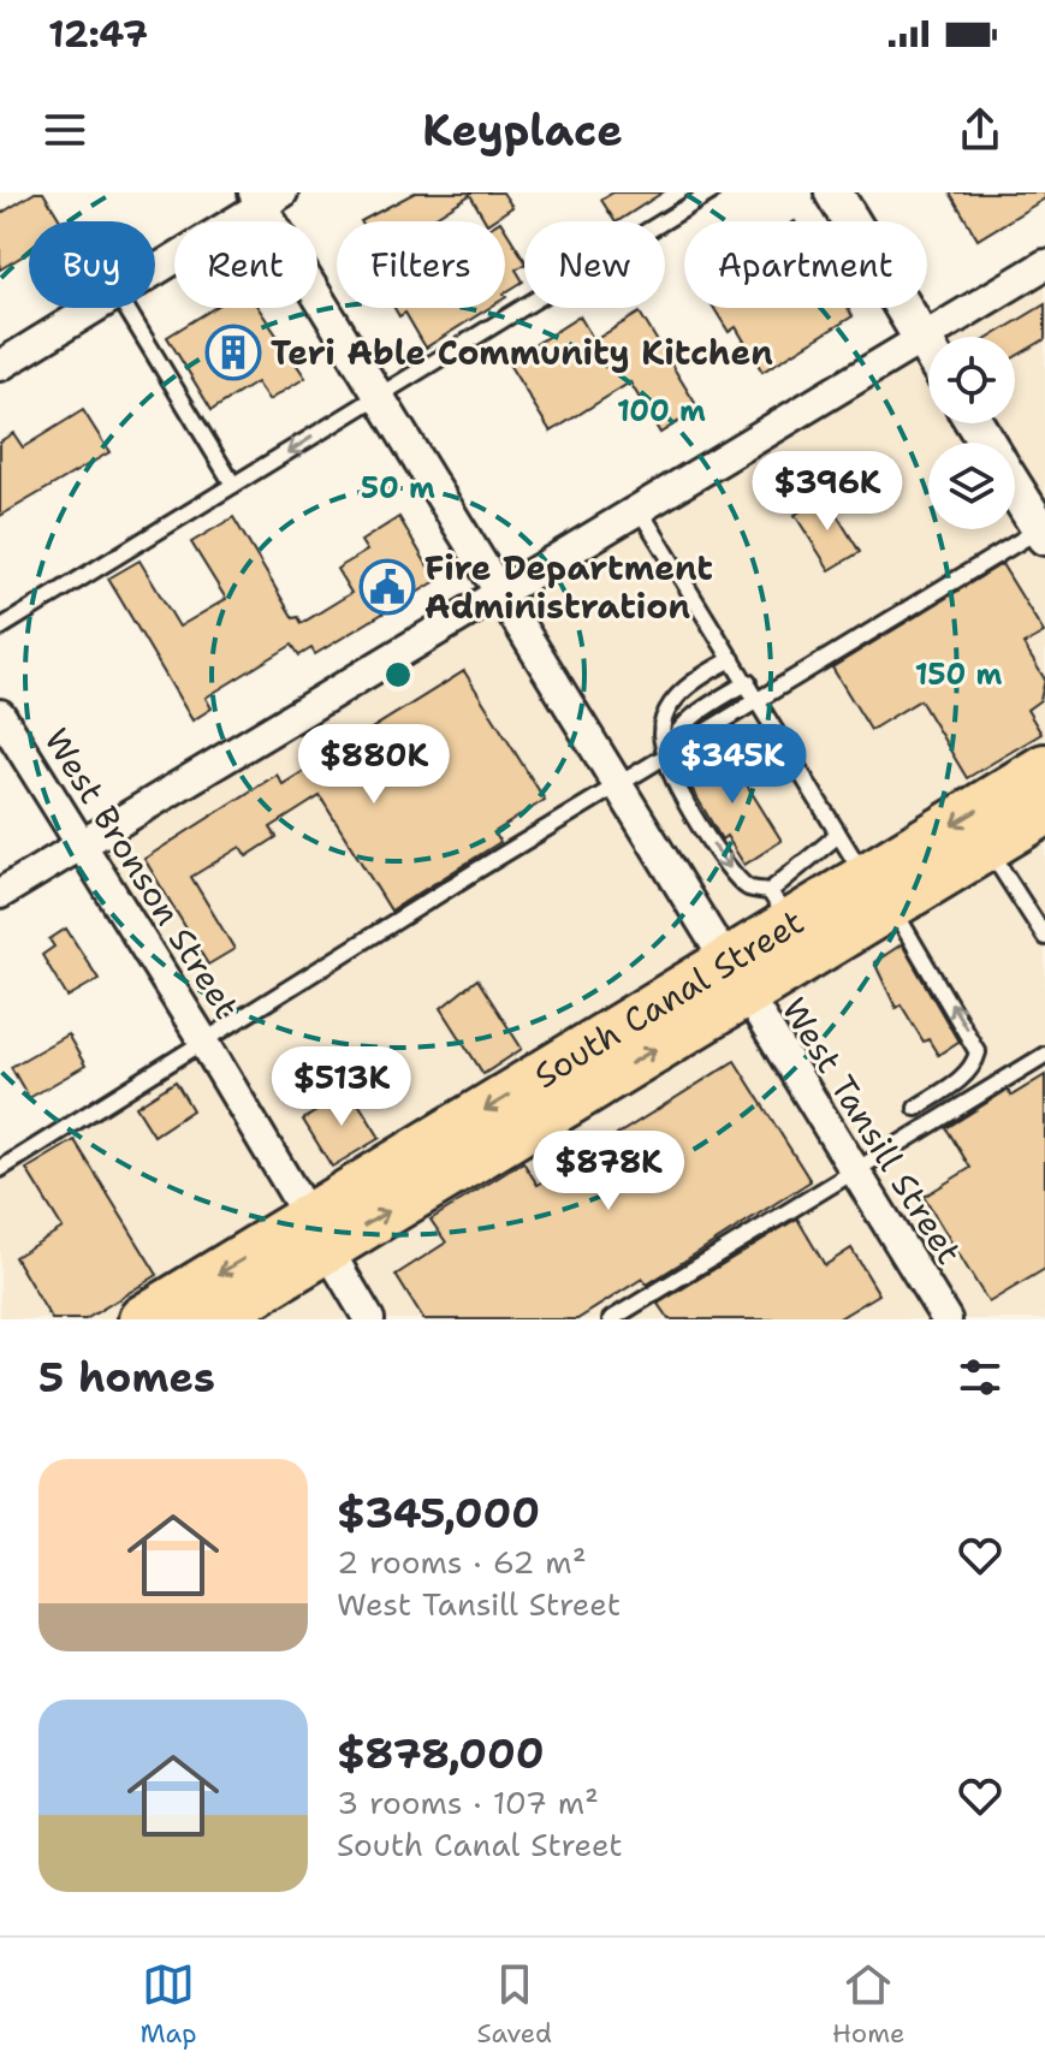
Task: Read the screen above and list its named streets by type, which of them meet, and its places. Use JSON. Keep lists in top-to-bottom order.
{
  "streets": {
    "highway": ["South Canal Street"],
    "street": ["West Bronson Street", "West Tansill Street"]
  },
  "crossings": [
    ["West Bronson Street", "South Canal Street"],
    ["South Canal Street", "West Tansill Street"]
  ],
  "places": {
    "building": ["Teri Able Community Kitchen"],
    "public building": ["Fire Department Administration"]
  },
  "page": {
    "status": "12:47",
    "header": "Keyplace",
    "chip": [
      "Buy",
      "Rent",
      "Filters",
      "New",
      "Apartment"
    ],
    "price": [
      "$396K",
      "$880K",
      "$345K",
      "$513K",
      "$878K"
    ],
    "heading": "5 homes",
    "list": [
      {
        "name": "$345,000",
        "note": "2 rooms · 62 m² · West Tansill Street"
      },
      {
        "name": "$878,000",
        "note": "3 rooms · 107 m² · South Canal Street"
      }
    ],
    "tabs": ["Map", "Saved", "Home"]
  },
  "rings": ["100 m", "50 m", "150 m"]
}
